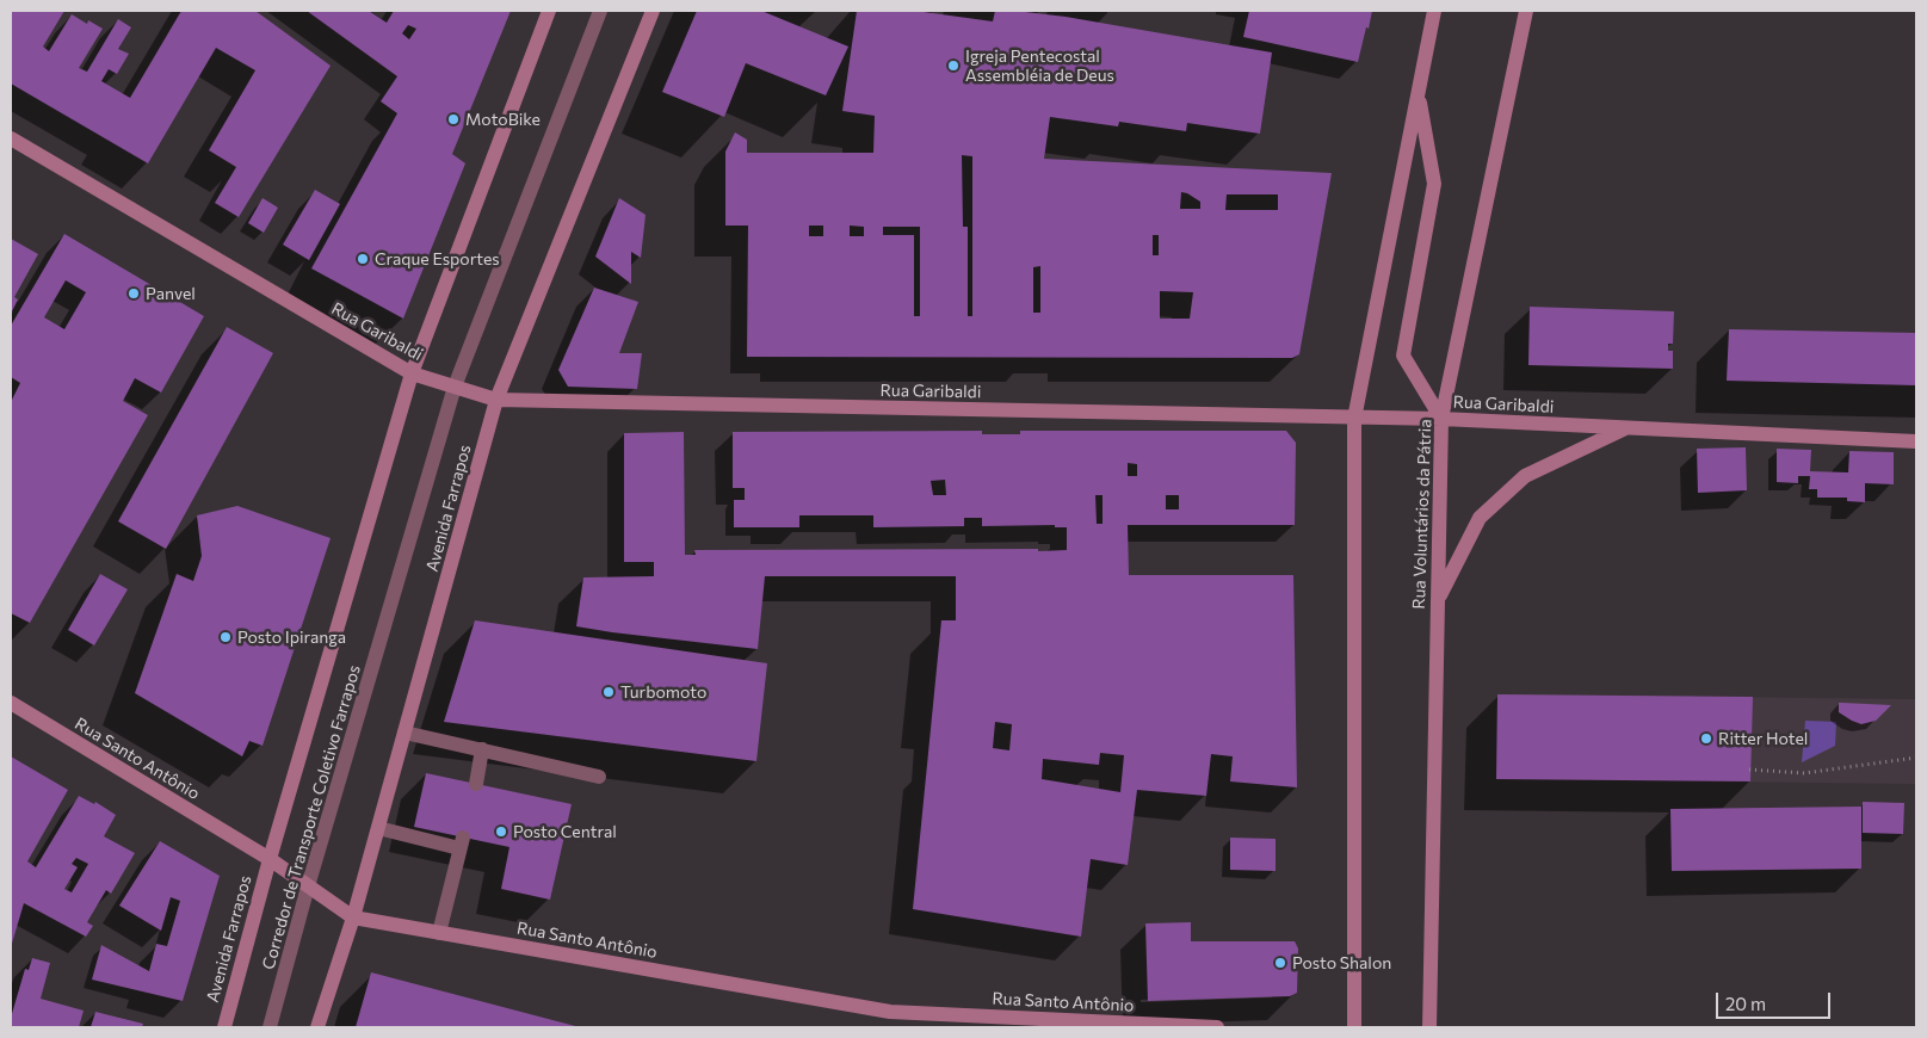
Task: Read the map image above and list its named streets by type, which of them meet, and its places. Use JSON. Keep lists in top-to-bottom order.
{
  "streets": {
    "main road": [
      "Rua Garibaldi",
      "Avenida Farrapos",
      "Rua Voluntários da Pátria",
      "Rua Santo Antônio"
    ],
    "lane": ["Corredor de Transporte Coletivo Farrapos"]
  },
  "crossings": [
    ["Rua Garibaldi", "Avenida Farrapos"],
    ["Rua Garibaldi", "Rua Voluntários da Pátria"],
    ["Rua Garibaldi", "Corredor de Transporte Coletivo Farrapos"],
    ["Avenida Farrapos", "Rua Santo Antônio"],
    ["Rua Santo Antônio", "Corredor de Transporte Coletivo Farrapos"]
  ],
  "places": [
    "Igreja Pentecostal Assembléia de Deus",
    "MotoBike",
    "Craque Esportes",
    "Panvel",
    "Posto Ipiranga",
    "Turbomoto",
    "Ritter Hotel",
    "Posto Central",
    "Posto Shalon"
  ],
  "scale_bar": "20 m"
}
